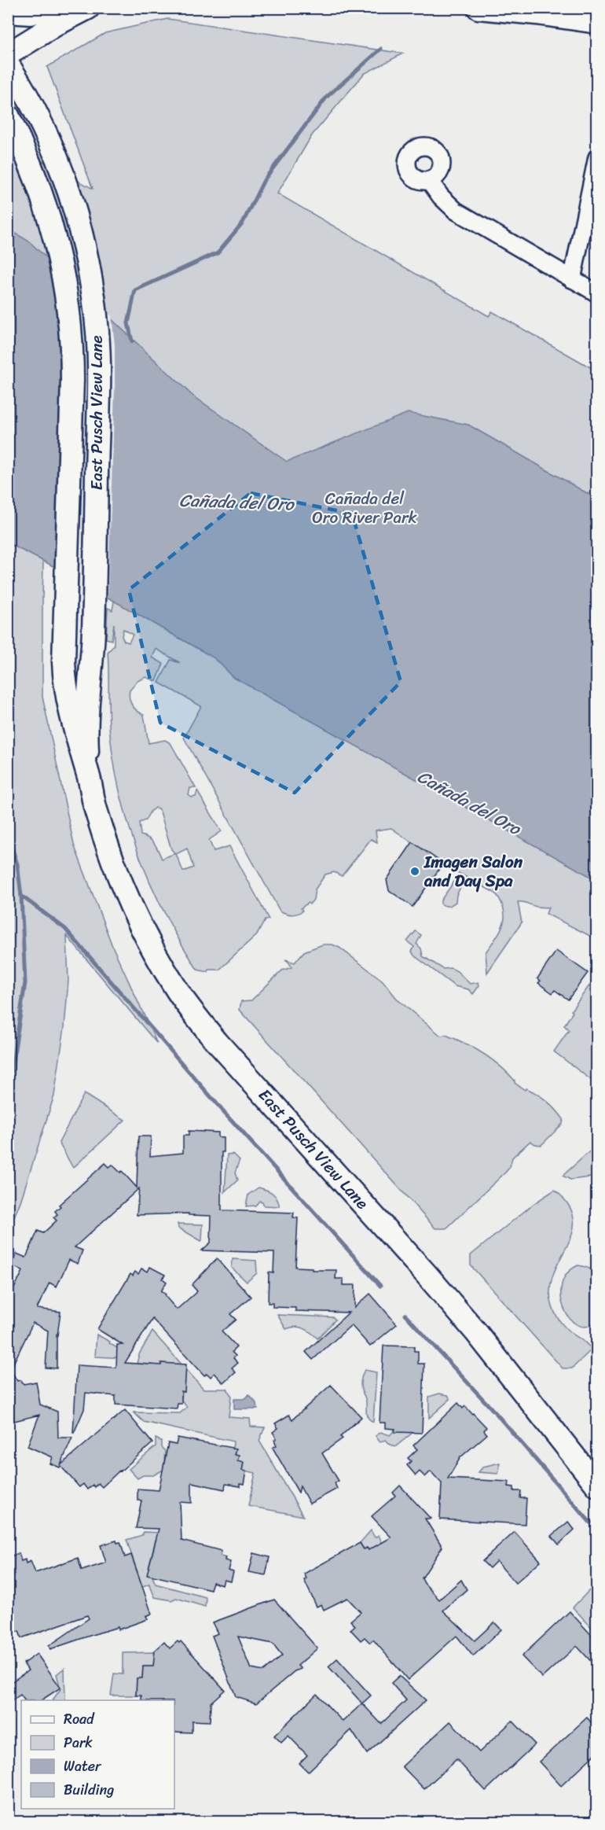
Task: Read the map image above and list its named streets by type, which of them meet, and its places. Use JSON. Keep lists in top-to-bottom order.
{
  "streets": {
    "main road": ["East Pusch View Lane"]
  },
  "water": ["Cañada del Oro"],
  "parks": ["Cañada del Oro River Park"],
  "places": ["Imagen Salon and Day Spa"],
  "legend": [
    "Road",
    "Park",
    "Water",
    "Building"
  ]
}
